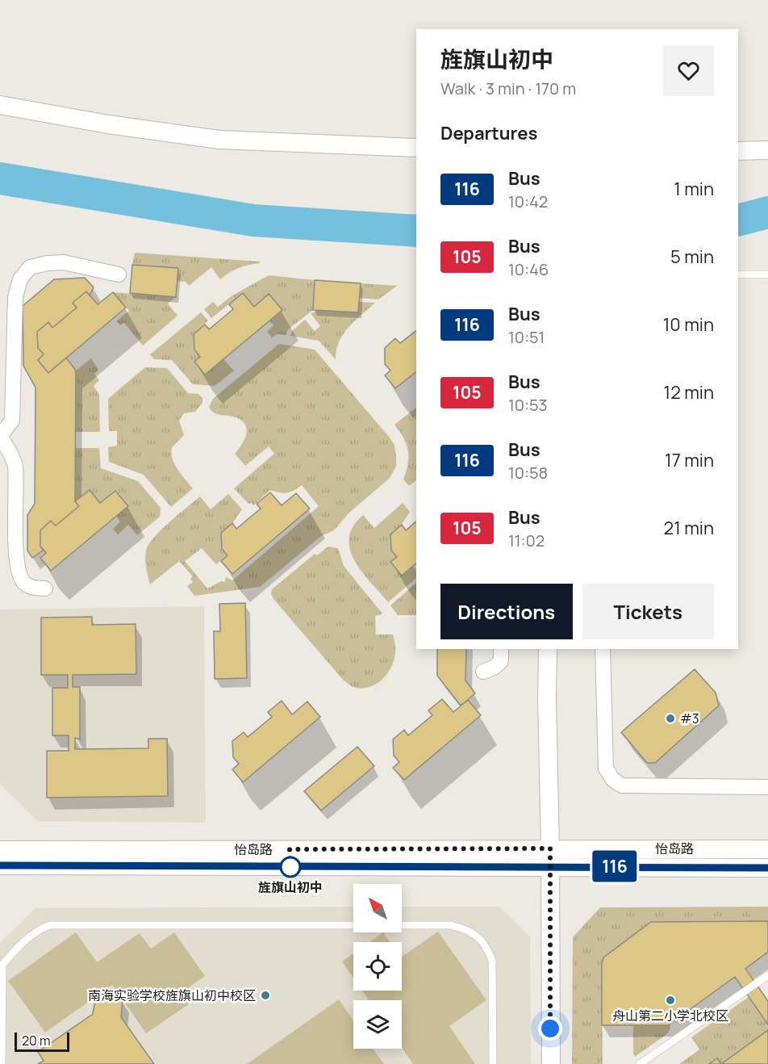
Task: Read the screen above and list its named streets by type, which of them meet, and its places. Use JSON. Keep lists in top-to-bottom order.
{
  "streets": {
    "street": ["怡岛路"]
  },
  "places": [
    "#3",
    "旌旗山初中",
    "南海实验学校旌旗山初中校区",
    "舟山第二小学北校区"
  ],
  "lines": ["bus line 116"],
  "scale_bar": "20 m",
  "north": "top left",
  "page": {
    "on_map": "116",
    "heading": [
      ["旌旗山初中", "Walk · 3 min · 170 m"],
      "Departures"
    ],
    "list": [
      {
        "mark": "116",
        "name": "Bus",
        "note": "10:42",
        "value": "1 min"
      },
      {
        "mark": "105",
        "name": "Bus",
        "note": "10:46",
        "value": "5 min"
      },
      {
        "mark": "116",
        "name": "Bus",
        "note": "10:51",
        "value": "10 min"
      },
      {
        "mark": "105",
        "name": "Bus",
        "note": "10:53",
        "value": "12 min"
      },
      {
        "mark": "116",
        "name": "Bus",
        "note": "10:58",
        "value": "17 min"
      },
      {
        "mark": "105",
        "name": "Bus",
        "note": "11:02",
        "value": "21 min"
      }
    ],
    "buttons": ["Directions", "Tickets"],
    "scale": "20 m"
  }
}
